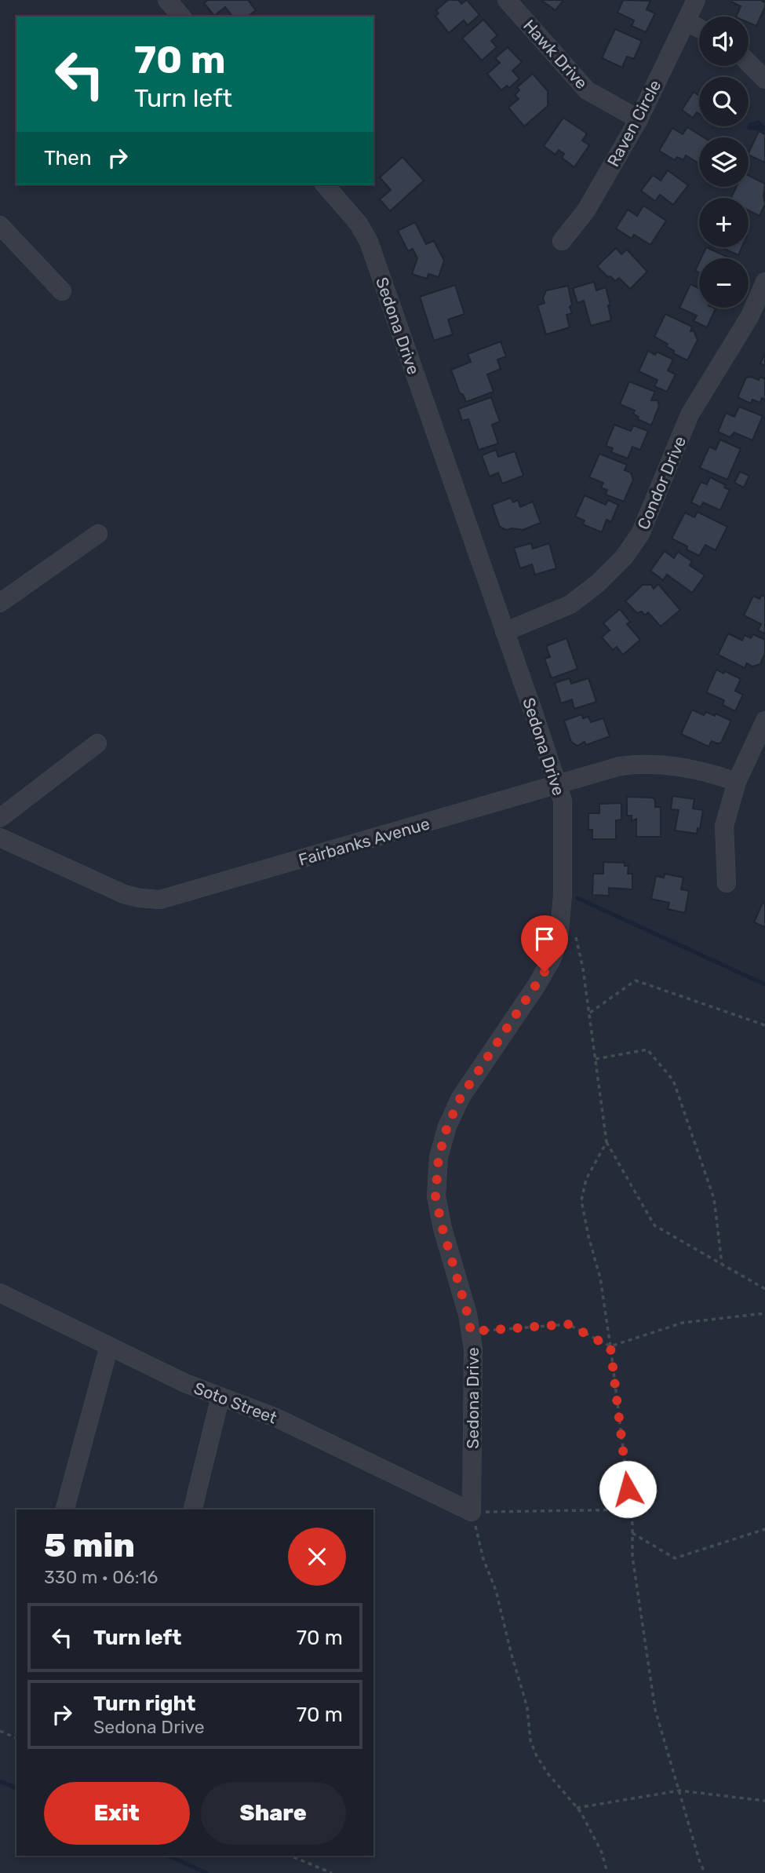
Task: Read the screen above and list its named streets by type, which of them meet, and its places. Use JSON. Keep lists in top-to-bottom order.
{
  "streets": {
    "street": [
      "Hawk Drive",
      "Raven Circle",
      "Sedona Drive",
      "Condor Drive",
      "Fairbanks Avenue",
      "Soto Street"
    ]
  },
  "crossings": [
    ["Hawk Drive", "Raven Circle"],
    ["Sedona Drive", "Condor Drive"],
    ["Sedona Drive", "Fairbanks Avenue"],
    ["Sedona Drive", "Soto Street"]
  ],
  "page": {
    "map_buttons": ["+", "−"],
    "turn": ["70 m", "Turn left"],
    "then": "Then",
    "heading": ["5 min", "330 m · 06:16"],
    "list": [
      {
        "name": "Turn left",
        "value": "70 m"
      },
      {
        "name": "Turn right",
        "note": "Sedona Drive",
        "value": "70 m"
      }
    ],
    "buttons": ["Exit", "Share"]
  }
}
